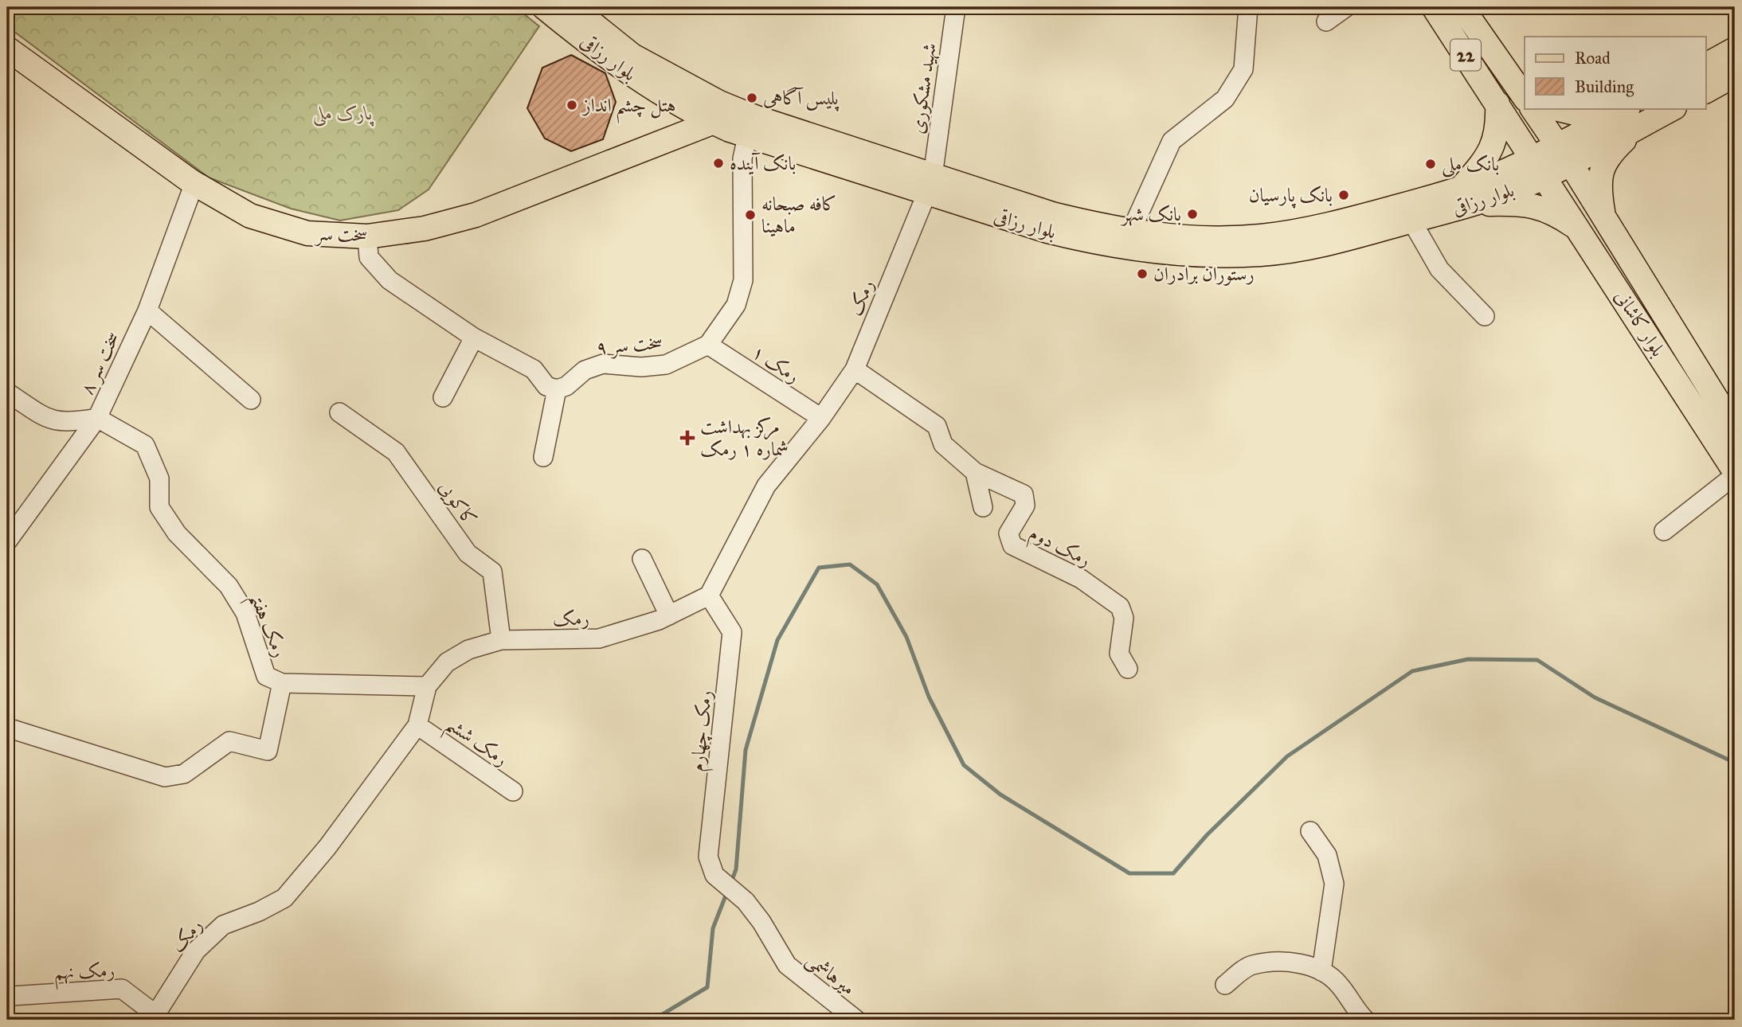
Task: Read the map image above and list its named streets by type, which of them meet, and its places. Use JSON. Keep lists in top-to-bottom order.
{
  "streets": {
    "main road": [
      "22",
      "بلوار رزاقی",
      "سخت سر",
      "بلوار کاشانی"
    ],
    "street": [
      "شهید مشکوری",
      "رمک",
      "سخت سر ۹",
      "سخت سر ۸",
      "رمک ۱",
      "کاکویی",
      "رمک دوم",
      "رمک هفتم",
      "رمک چهارم",
      "رمک ششم",
      "رمک نهم",
      "میرهاشمی"
    ]
  },
  "crossings": [
    ["22", "بلوار رزاقی"],
    ["22", "بلوار کاشانی"],
    ["بلوار رزاقی", "شهید مشکوری"],
    ["بلوار رزاقی", "سخت سر"],
    ["بلوار رزاقی", "رمک"],
    ["بلوار رزاقی", "بلوار کاشانی"],
    ["بلوار رزاقی", "سخت سر ۹"],
    ["شهید مشکوری", "رمک"],
    ["سخت سر", "سخت سر ۸"],
    ["رمک", "رمک ۱"],
    ["رمک", "کاکویی"],
    ["رمک", "رمک دوم"],
    ["رمک", "رمک هفتم"],
    ["رمک", "رمک چهارم"],
    ["رمک", "رمک ششم"],
    ["رمک", "رمک نهم"],
    ["سخت سر ۹", "رمک ۱"],
    ["سخت سر ۸", "رمک هفتم"],
    ["رمک چهارم", "میرهاشمی"]
  ],
  "parks": ["پارک ملی"],
  "places": {
    "other": [
      "پلیس آگاهی",
      "هتل چشم انداز",
      "بانک آینده",
      "بانک ملی",
      "بانک پارسیان",
      "بانک شهر",
      "کافه صبحانه ماهینا",
      "رستوران برادران"
    ],
    "health": ["مرکز بهداشت شماره ۱ رمک"]
  },
  "legend": ["Road", "Building"]
}
